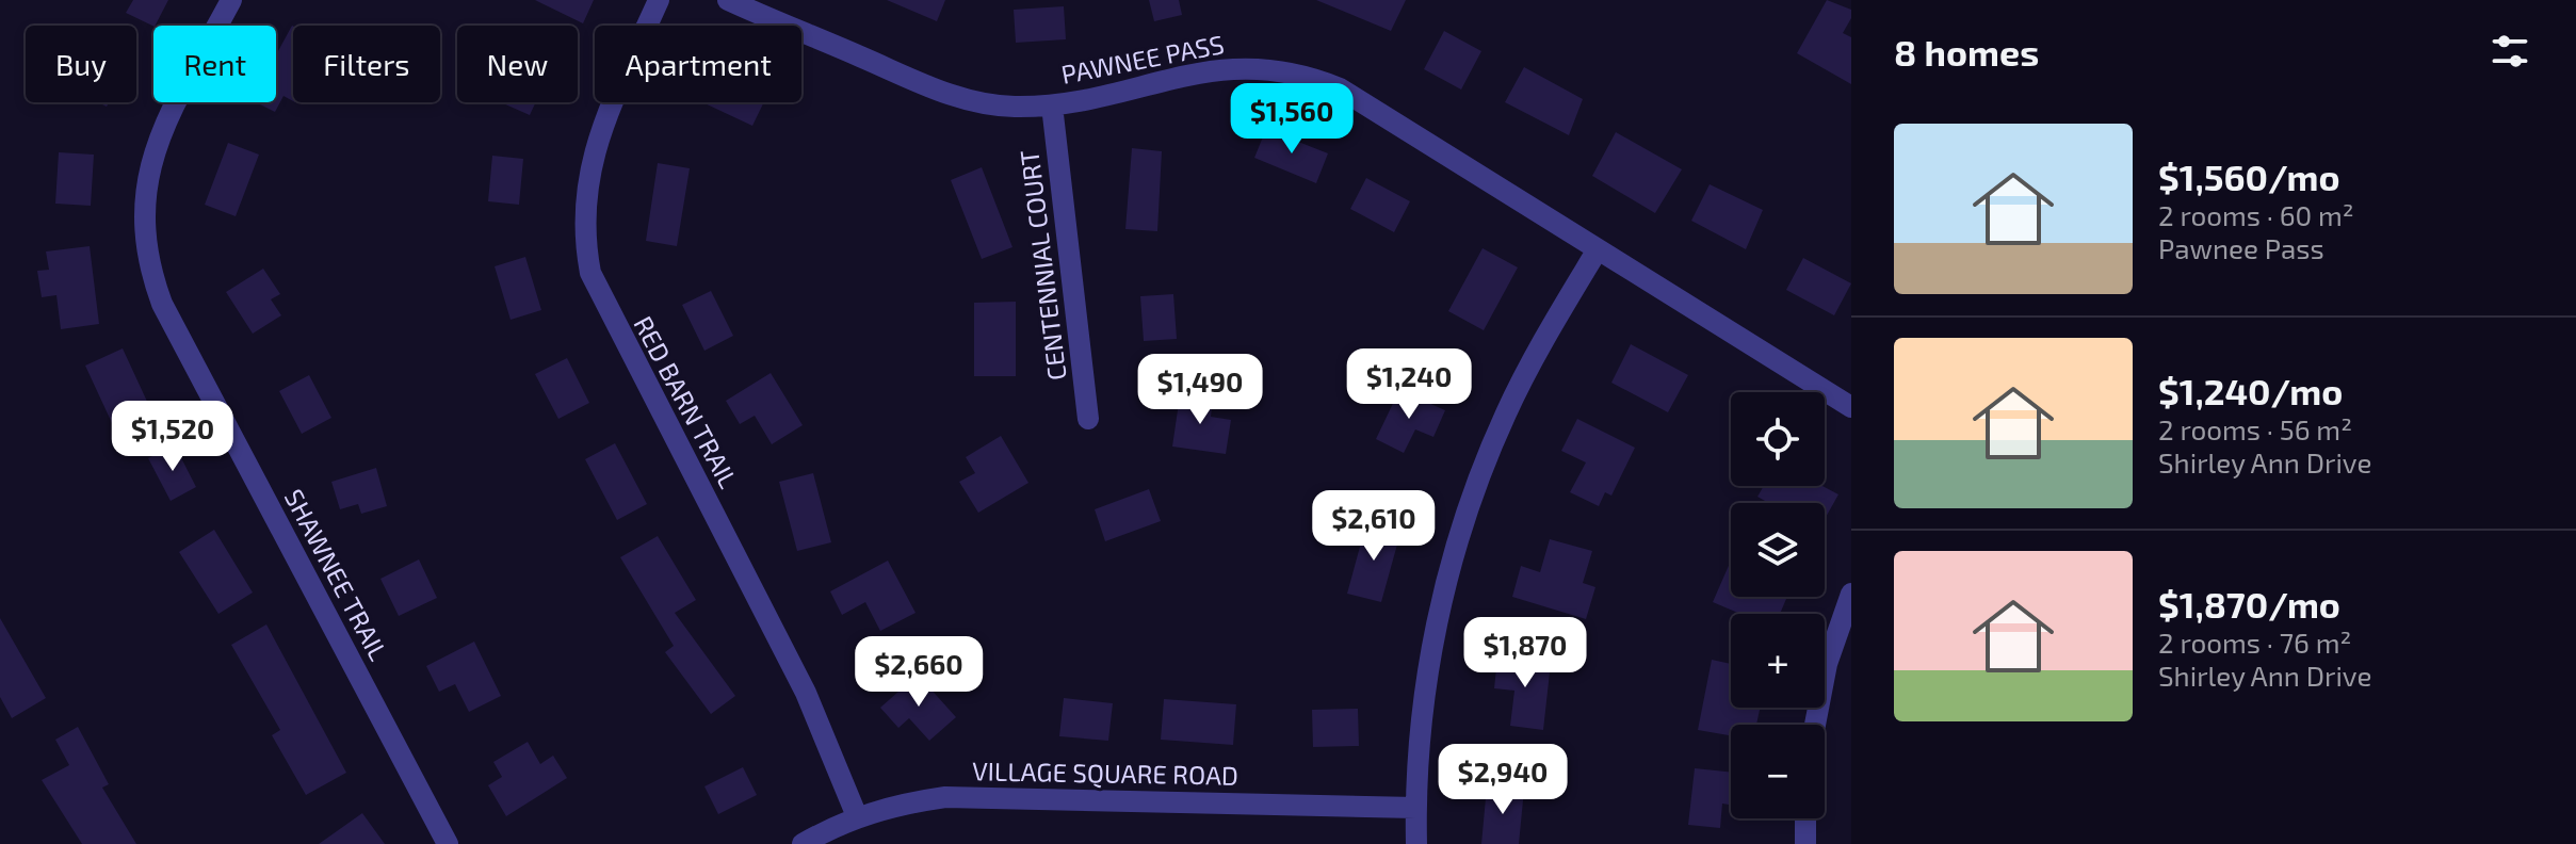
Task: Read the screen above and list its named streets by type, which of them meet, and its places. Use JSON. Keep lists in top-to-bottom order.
{
  "streets": {
    "street": [
      "PAWNEE PASS",
      "CENTENNIAL COURT",
      "RED BARN TRAIL",
      "SHAWNEE TRAIL",
      "VILLAGE SQUARE ROAD"
    ]
  },
  "crossings": [
    ["PAWNEE PASS", "CENTENNIAL COURT"],
    ["RED BARN TRAIL", "VILLAGE SQUARE ROAD"]
  ],
  "page": {
    "heading": "8 homes",
    "chip": [
      "Buy",
      "Rent",
      "Filters",
      "New",
      "Apartment"
    ],
    "price": [
      "$1,560",
      "$1,240",
      "$1,490",
      "$1,520",
      "$2,610",
      "$1,870",
      "$2,660",
      "$2,940"
    ],
    "list": [
      {
        "name": "$1,560/mo",
        "note": "2 rooms · 60 m² · Pawnee Pass"
      },
      {
        "name": "$1,240/mo",
        "note": "2 rooms · 56 m² · Shirley Ann Drive"
      },
      {
        "name": "$1,870/mo",
        "note": "2 rooms · 76 m² · Shirley Ann Drive"
      }
    ],
    "map_buttons": ["+", "−"]
  }
}
